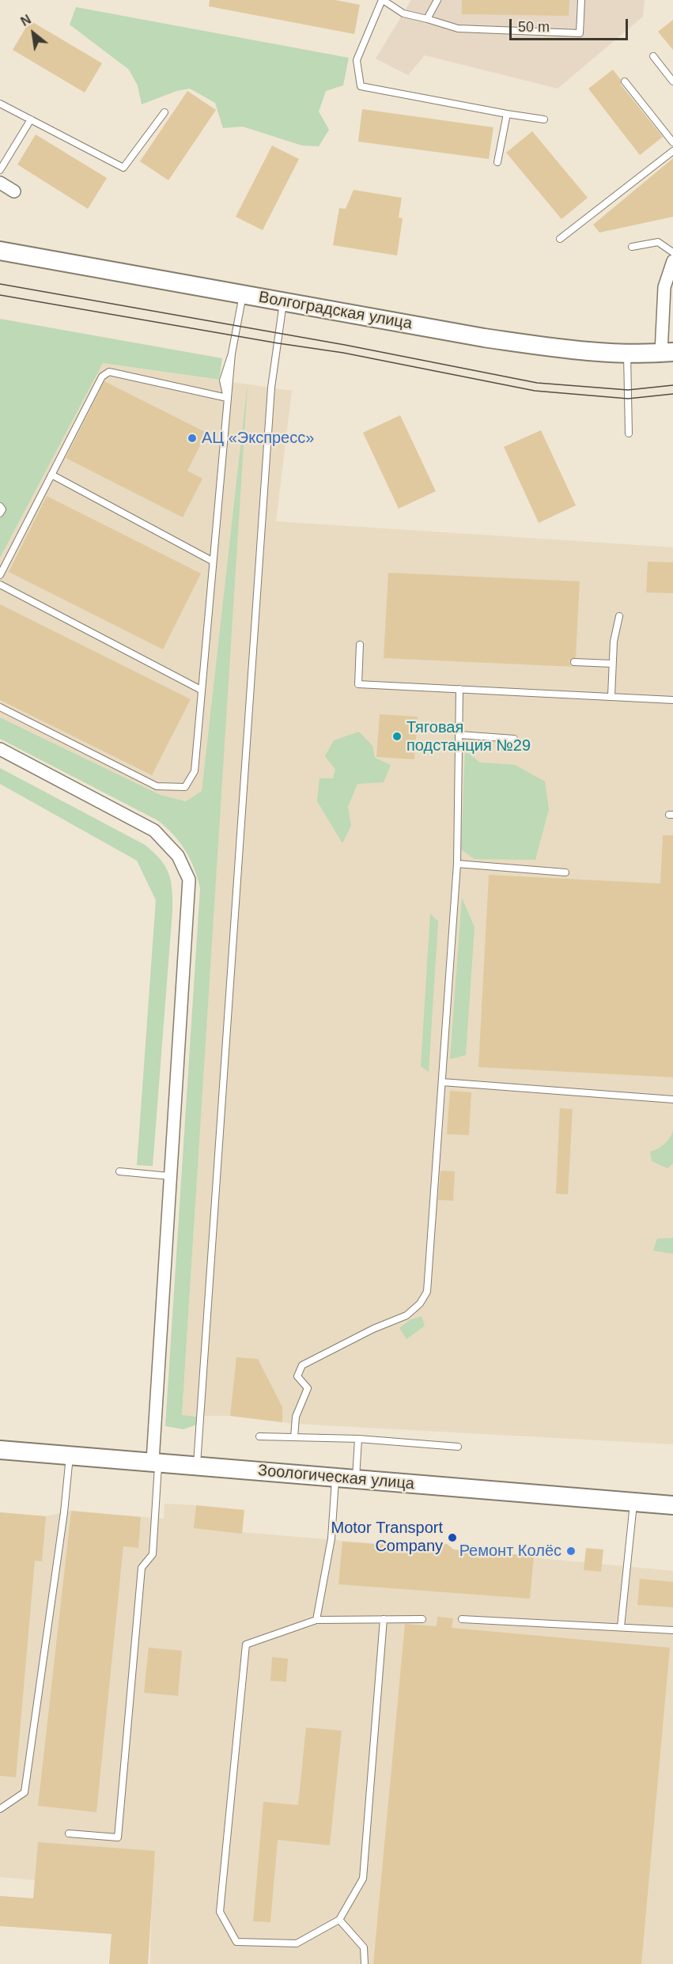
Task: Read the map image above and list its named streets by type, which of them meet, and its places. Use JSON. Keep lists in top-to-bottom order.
{
  "streets": {
    "street": ["Волгоградская улица", "Зоологическая улица"]
  },
  "places": [
    "АЦ «Экспресс»",
    "Тяговая подстанция №29",
    "Motor Transport Company",
    "Ремонт Колёс"
  ],
  "scale_bar": "50 m",
  "north": "top left"
}
